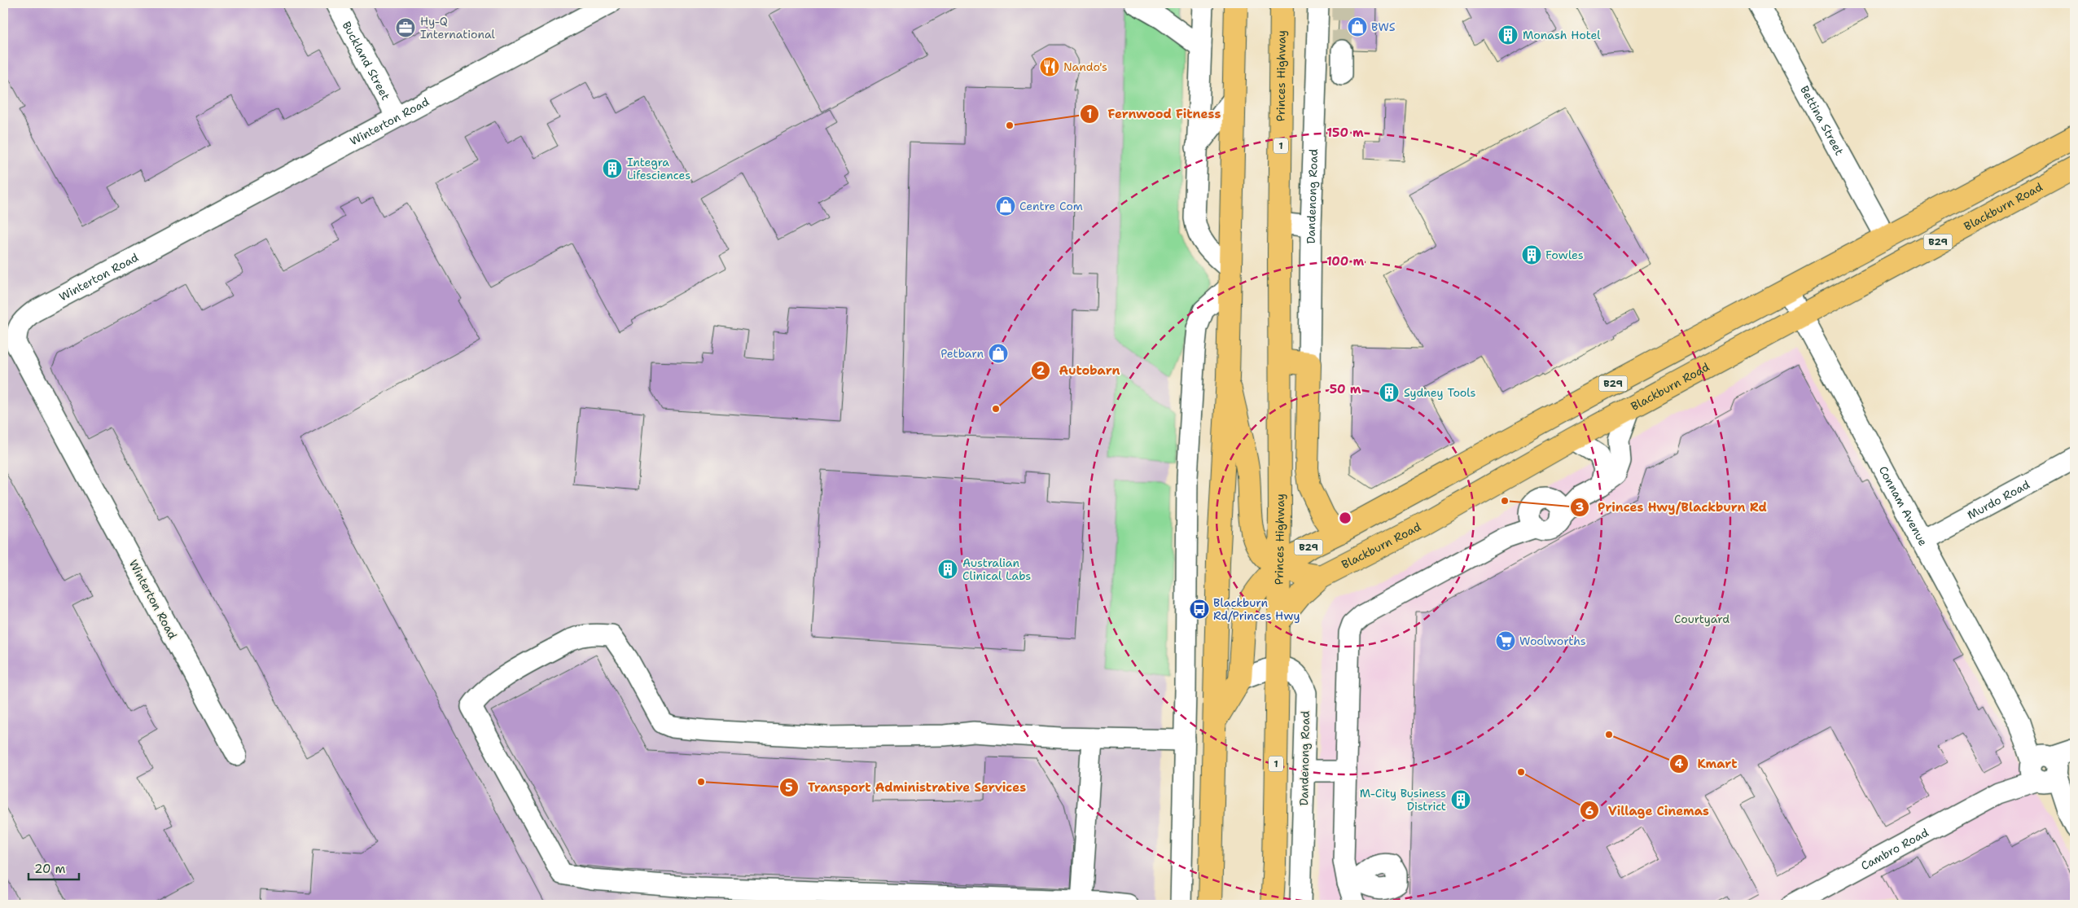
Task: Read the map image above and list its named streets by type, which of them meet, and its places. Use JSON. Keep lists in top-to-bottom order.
{
  "streets": {
    "main road": [
      "Princes Highway",
      "1",
      "Blackburn Road",
      "B29"
    ],
    "street": [
      "Buckland Street",
      "Bettina Street",
      "Winterton Road",
      "Dandenong Road",
      "Murdo Road",
      "Connam Avenue",
      "Cambro Road"
    ]
  },
  "crossings": [
    ["Buckland Street", "Winterton Road"],
    ["Princes Highway", "Dandenong Road"],
    ["Princes Highway", "Blackburn Road"],
    ["Princes Highway", "B29"],
    ["Bettina Street", "B29"],
    ["Blackburn Road", "Connam Avenue"],
    ["B29", "Connam Avenue"],
    ["Murdo Road", "Connam Avenue"],
    ["Connam Avenue", "Cambro Road"]
  ],
  "parks": ["Courtyard"],
  "places": {
    "shop": ["BWS", "Centre Com", "Petbarn"],
    "office": ["Hy-Q International"],
    "building": [
      "Monash Hotel",
      "Integra Lifesciences",
      "Fowles",
      "Sydney Tools",
      "Australian Clinical Labs",
      "M-City Business District"
    ],
    "restaurant": ["Nando's"],
    "other": [
      "Fernwood Fitness",
      "Autobarn",
      "Princes Hwy/Blackburn Rd",
      "Kmart",
      "Village Cinemas",
      "Transport Administrative Services"
    ],
    "bus stop": ["Blackburn Rd/Princes Hwy"],
    "supermarket": ["Woolworths"]
  },
  "scale_bar": "20 m",
  "rings": ["150 m", "100 m", "50 m"]
}
